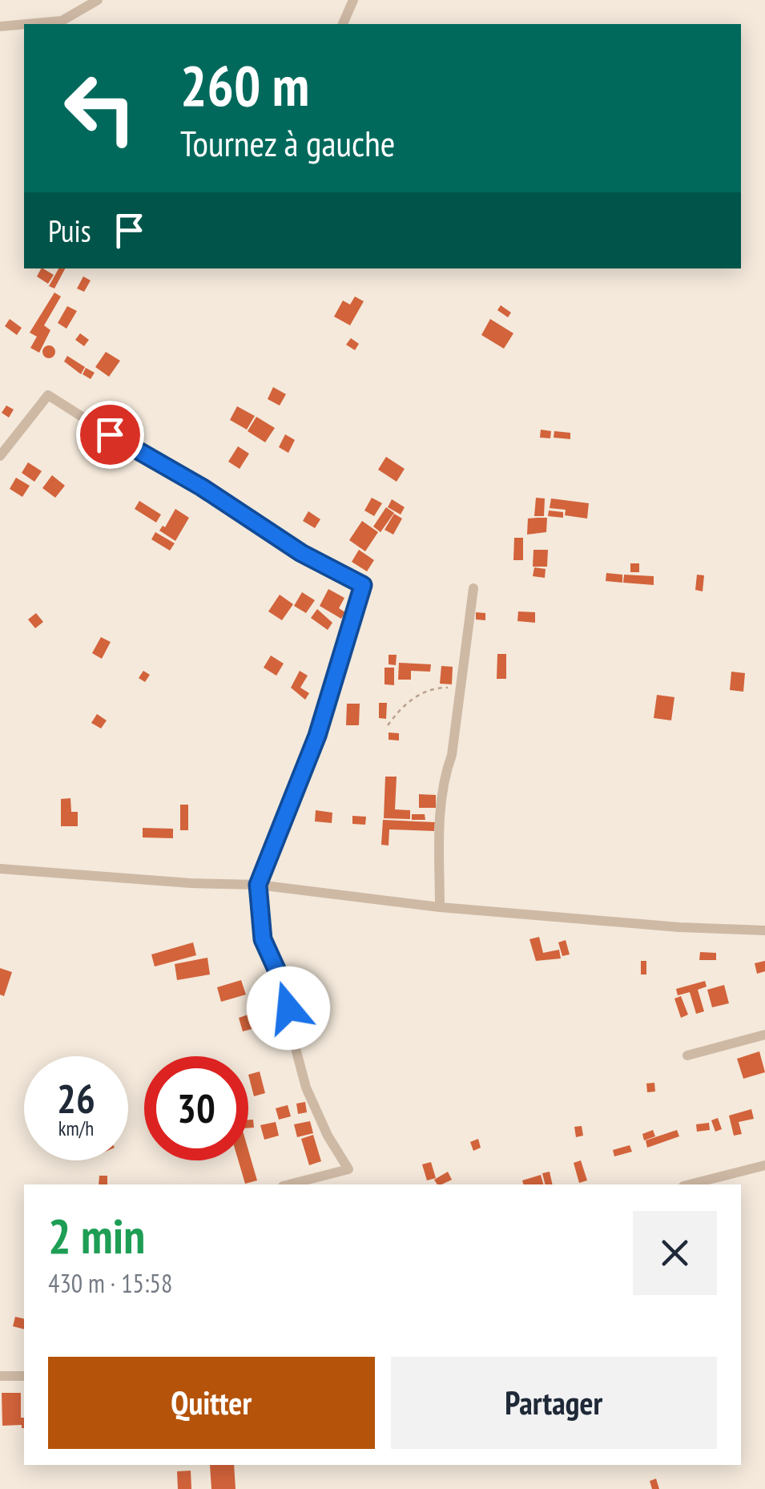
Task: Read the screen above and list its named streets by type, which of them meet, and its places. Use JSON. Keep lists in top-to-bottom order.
{
  "page": {
    "turn": ["260 m", "Tournez à gauche"],
    "then": "Puis",
    "speed": "26 km/h",
    "limit": "30",
    "heading": ["2 min", "430 m · 15:58"],
    "buttons": ["Quitter", "Partager"]
  }
}
